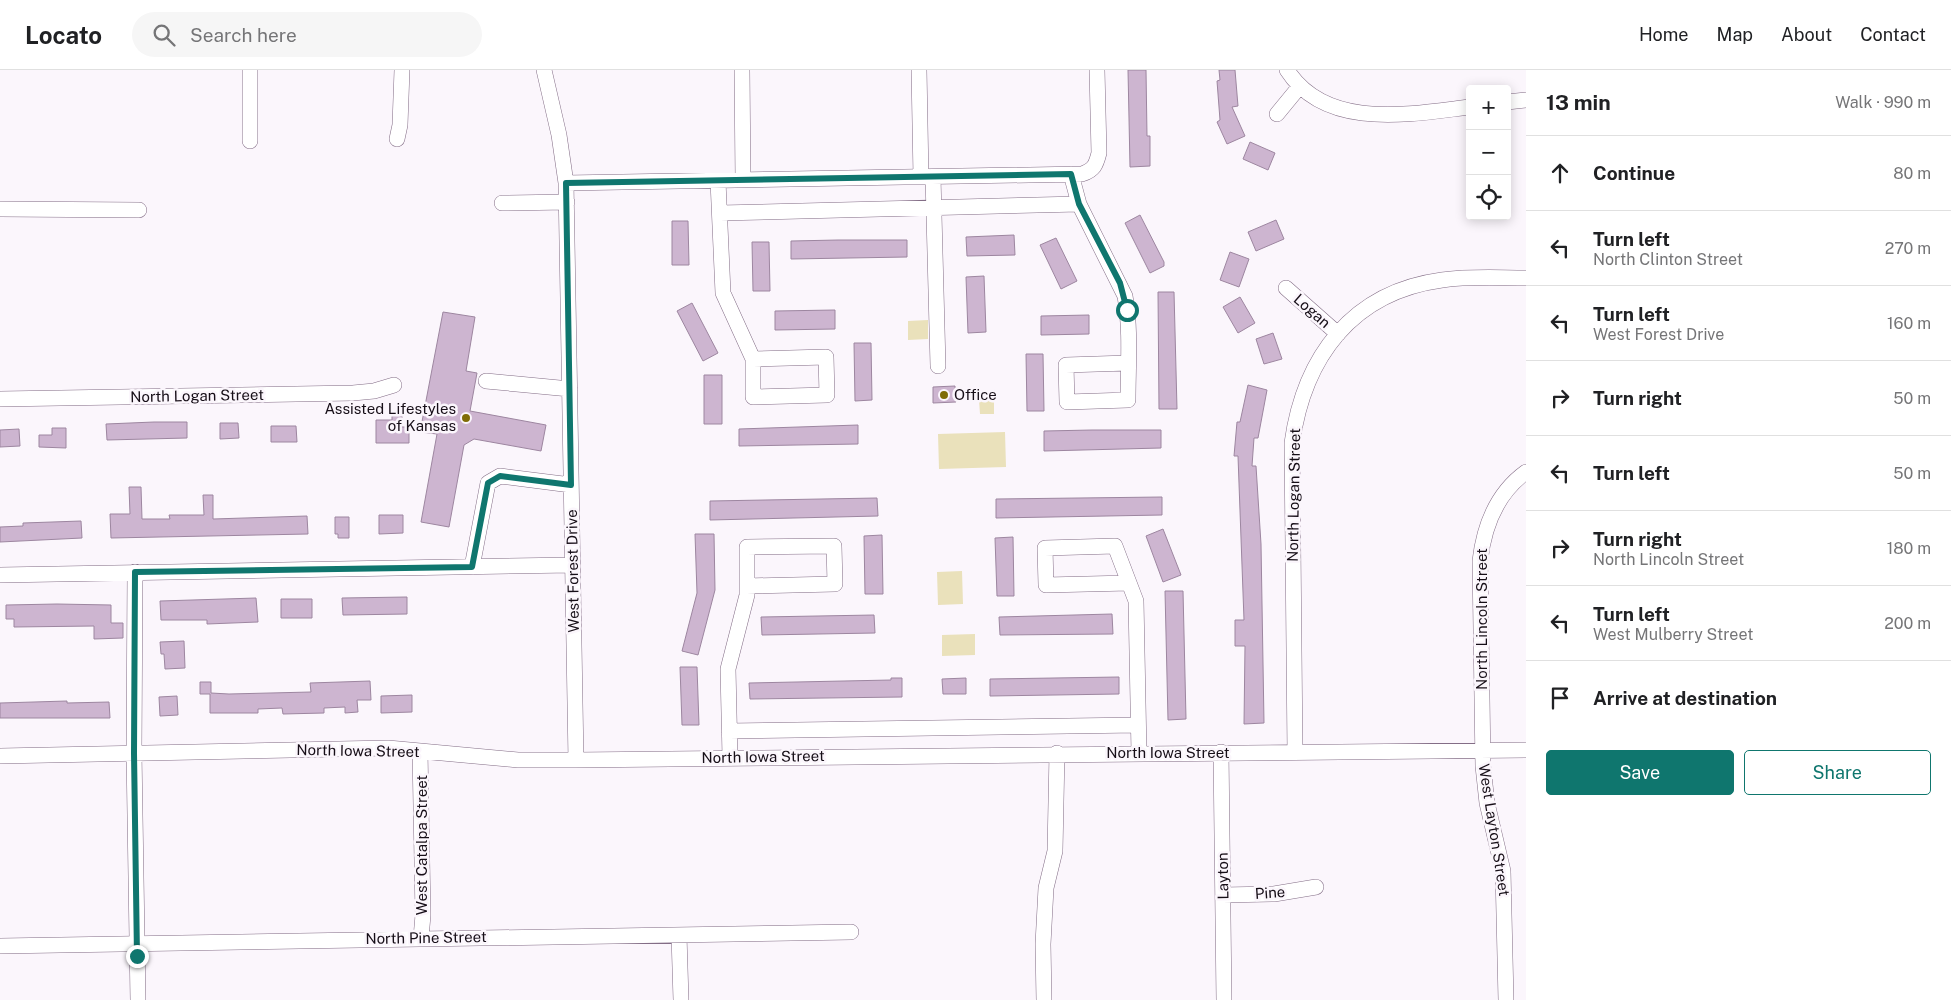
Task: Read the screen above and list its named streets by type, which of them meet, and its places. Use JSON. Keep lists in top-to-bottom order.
{
  "streets": {
    "street": [
      "Logan",
      "North Logan Street",
      "West Forest Drive",
      "North Lincoln Street",
      "North Iowa Street",
      "West Layton Street",
      "West Catalpa Street",
      "Layton",
      "Pine",
      "North Pine Street"
    ]
  },
  "crossings": [
    ["Logan", "North Logan Street"],
    ["North Logan Street", "North Iowa Street"],
    ["West Forest Drive", "North Iowa Street"],
    ["North Lincoln Street", "North Iowa Street"],
    ["North Lincoln Street", "West Layton Street"],
    ["North Iowa Street", "West Layton Street"],
    ["North Iowa Street", "West Catalpa Street"],
    ["North Iowa Street", "Layton"],
    ["West Catalpa Street", "North Pine Street"],
    ["Layton", "Pine"]
  ],
  "places": ["Office", "Assisted Lifestyles of Kansas"],
  "page": {
    "header": "Locato",
    "search": "Search here",
    "nav": [
      "Home",
      "Map",
      "About",
      "Contact"
    ],
    "heading": ["13 min", "Walk · 990 m"],
    "map_buttons": ["+", "−"],
    "list": [
      ["Continue", "80 m"],
      ["Turn left", "North Clinton Street", "270 m"],
      ["Turn left", "West Forest Drive", "160 m"],
      ["Turn right", "50 m"],
      ["Turn left", "50 m"],
      ["Turn right", "North Lincoln Street", "180 m"],
      ["Turn left", "West Mulberry Street", "200 m"],
      "Arrive at destination"
    ],
    "buttons": ["Save", "Share"]
  }
}
